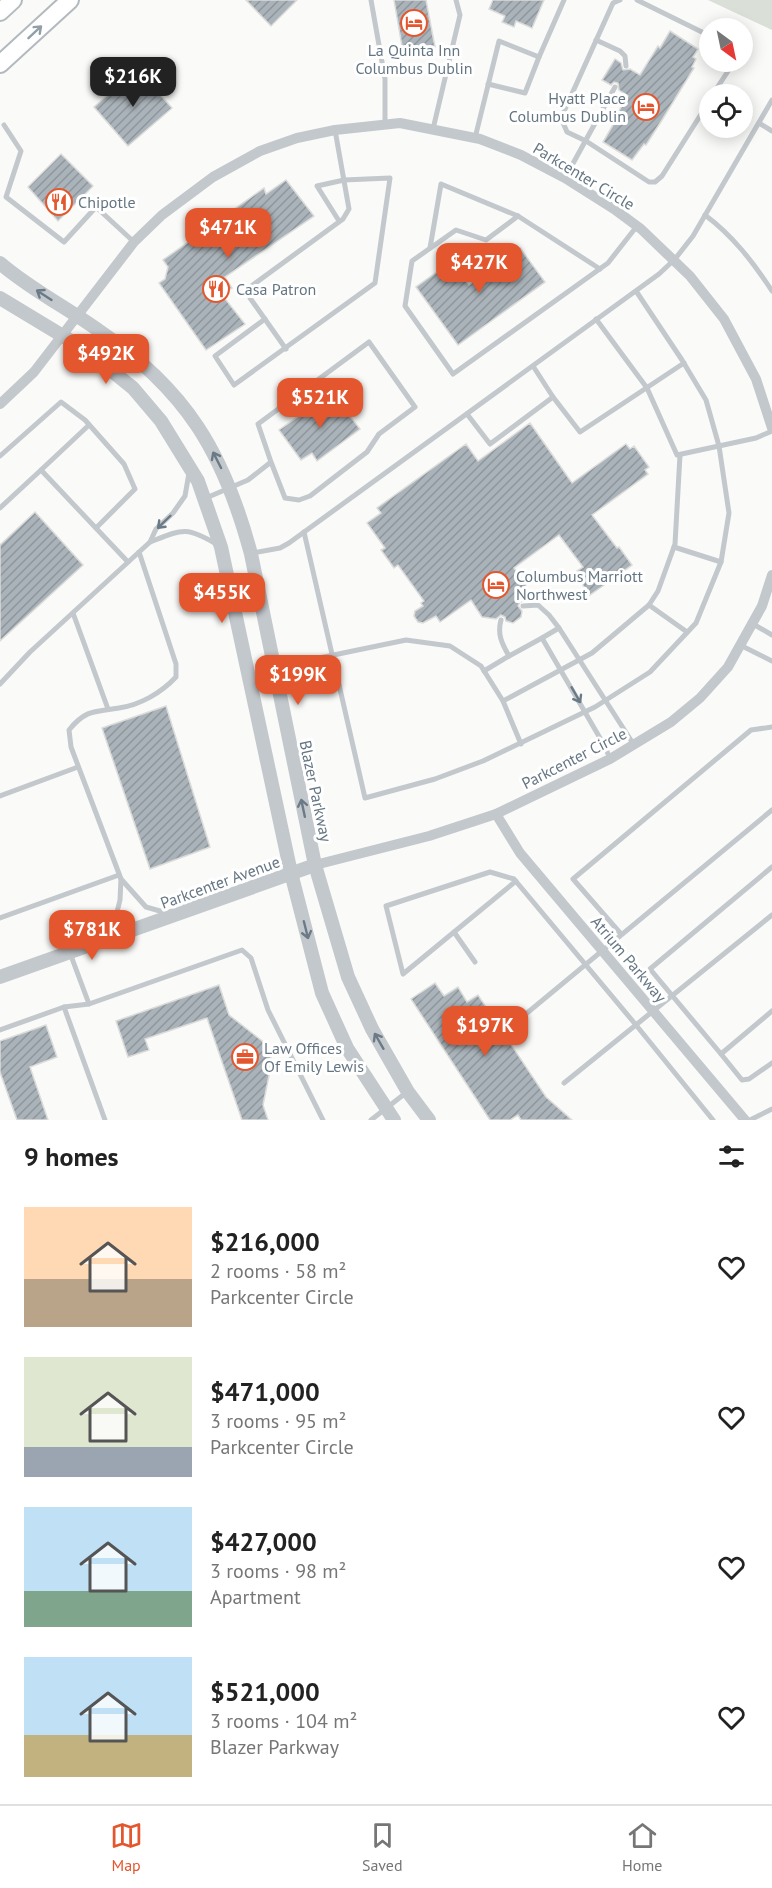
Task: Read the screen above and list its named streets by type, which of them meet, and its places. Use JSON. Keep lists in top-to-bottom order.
{
  "streets": {
    "street": [
      "Parkcenter Circle",
      "Blazer Parkway",
      "Parkcenter Avenue",
      "Atrium Parkway"
    ]
  },
  "crossings": [
    ["Parkcenter Circle", "Blazer Parkway"],
    ["Parkcenter Circle", "Parkcenter Avenue"],
    ["Parkcenter Circle", "Atrium Parkway"],
    ["Blazer Parkway", "Parkcenter Avenue"]
  ],
  "places": {
    "hotel": ["La Quinta Inn Columbus Dublin", "Hyatt Place Columbus Dublin", "Columbus Marriott Northwest"],
    "restaurant": ["Chipotle", "Casa Patron"],
    "office": ["Law Offices Of Emily Lewis"]
  },
  "north": "bottom right",
  "page": {
    "price": [
      "$216K",
      "$471K",
      "$427K",
      "$492K",
      "$521K",
      "$455K",
      "$199K",
      "$781K",
      "$197K"
    ],
    "heading": "9 homes",
    "list": [
      {
        "name": "$216,000",
        "note": "2 rooms · 58 m² · Parkcenter Circle"
      },
      {
        "name": "$471,000",
        "note": "3 rooms · 95 m² · Parkcenter Circle"
      },
      {
        "name": "$427,000",
        "note": "3 rooms · 98 m² · Apartment"
      },
      {
        "name": "$521,000",
        "note": "3 rooms · 104 m² · Blazer Parkway"
      }
    ],
    "tabs": ["Map", "Saved", "Home"]
  }
}
